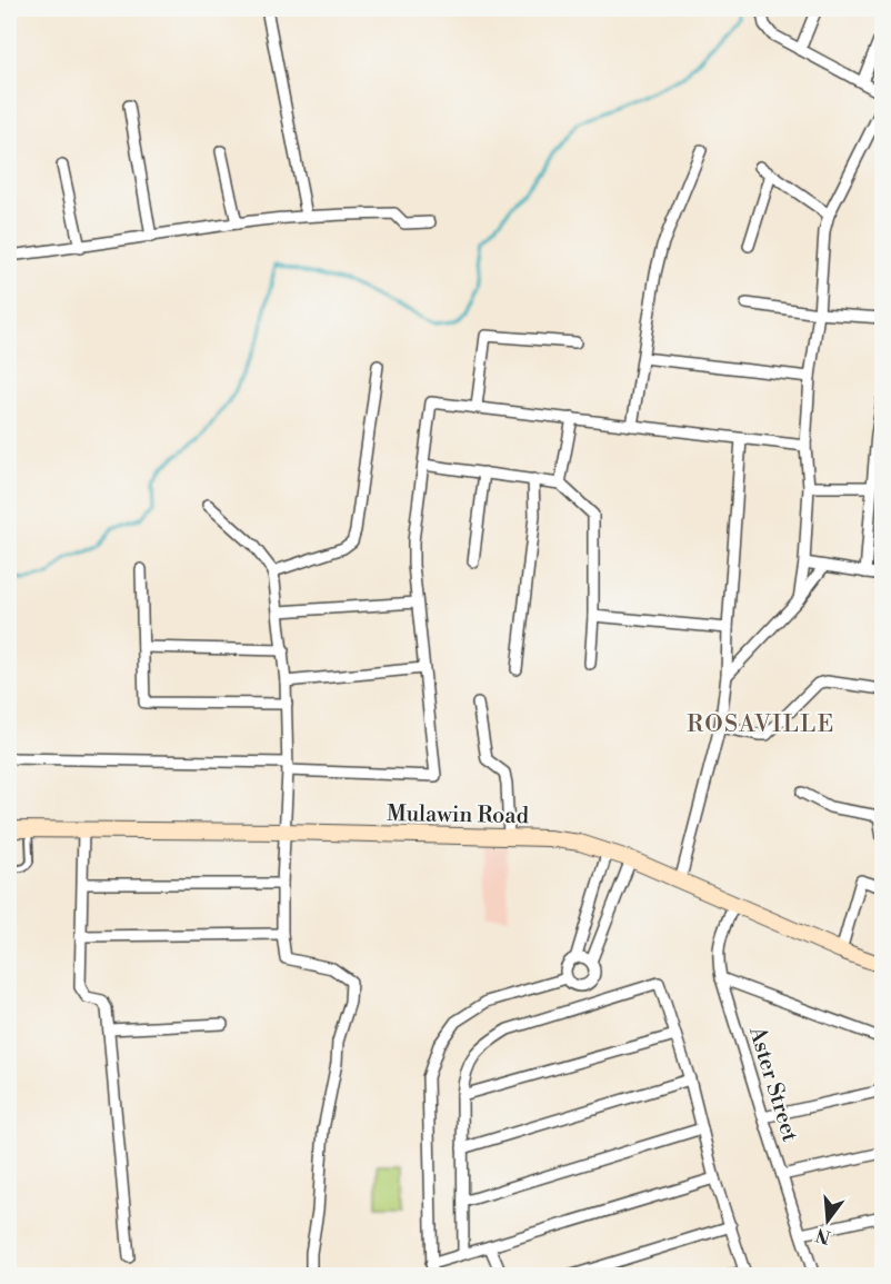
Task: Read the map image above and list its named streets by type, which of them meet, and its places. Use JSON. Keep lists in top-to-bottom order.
{
  "streets": {
    "main road": ["Mulawin Road"],
    "street": ["Aster Street"]
  },
  "crossings": [
    ["Mulawin Road", "Aster Street"]
  ],
  "districts": ["ROSAVILLE"],
  "north": "bottom"
}
